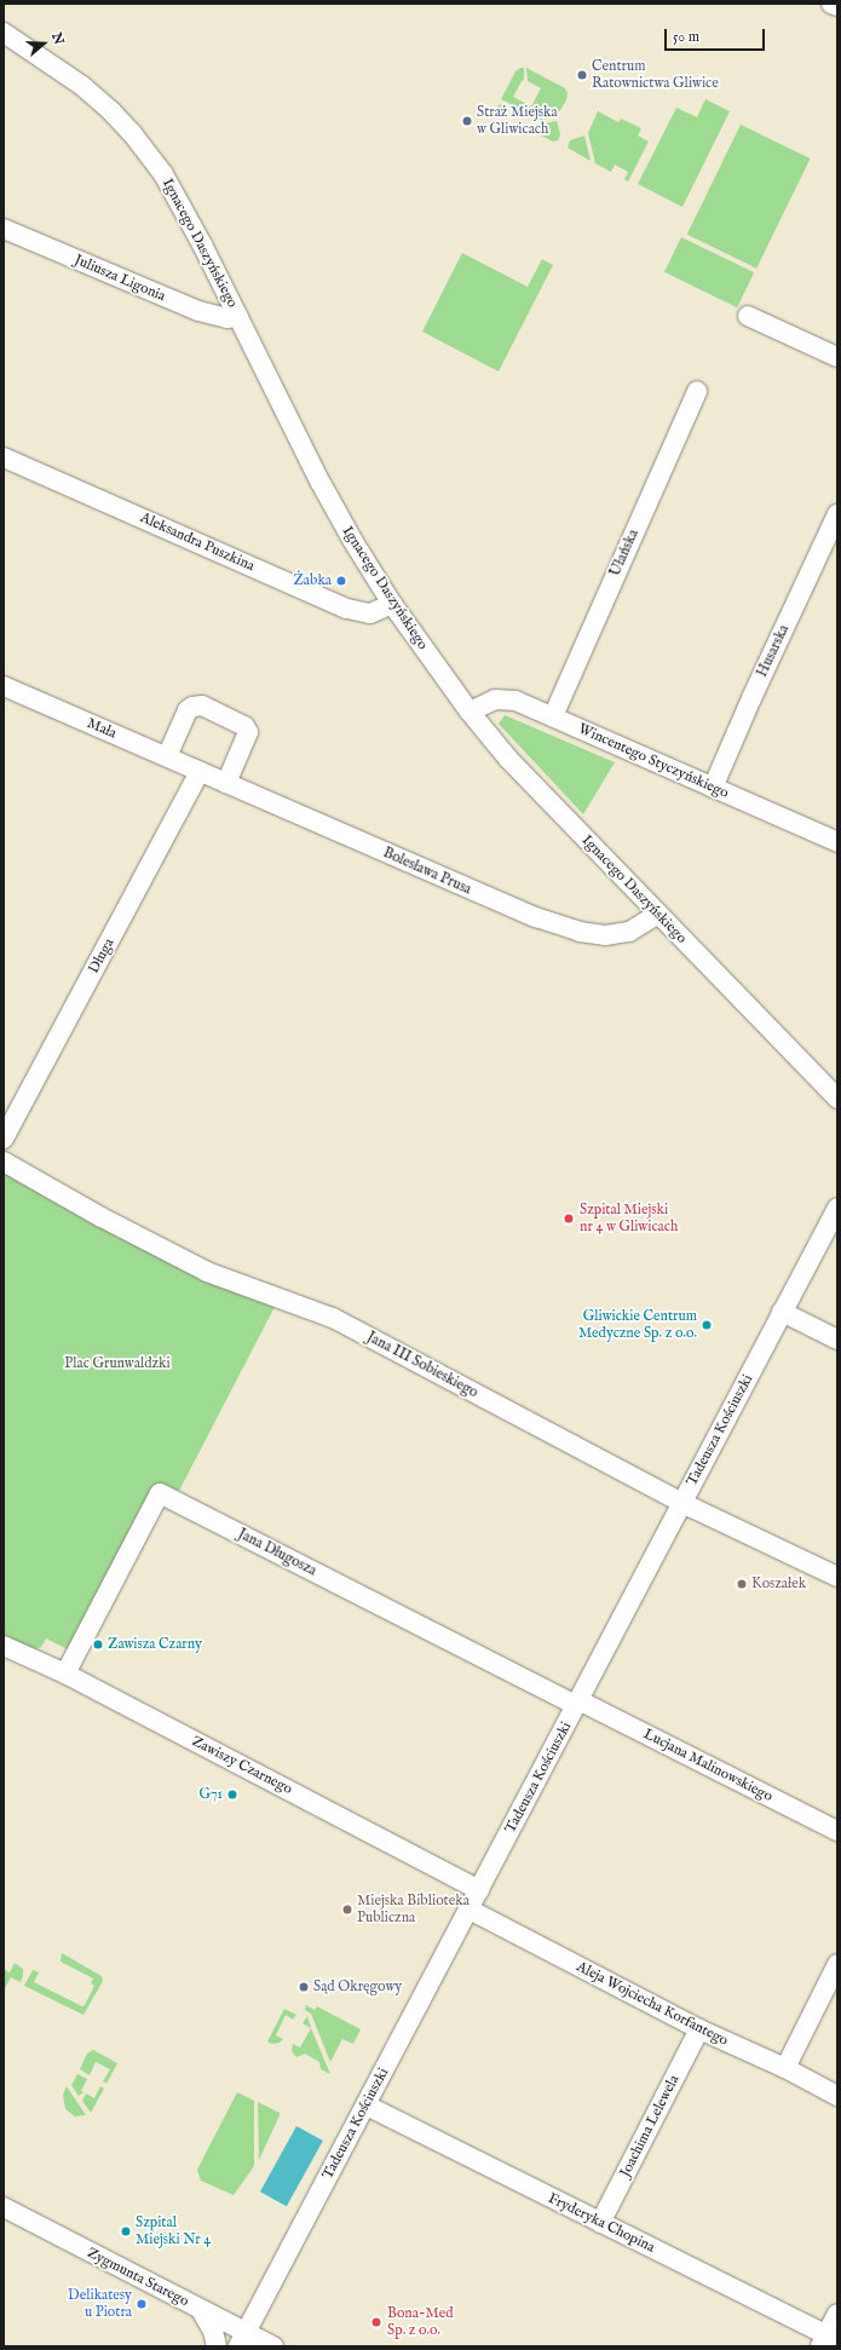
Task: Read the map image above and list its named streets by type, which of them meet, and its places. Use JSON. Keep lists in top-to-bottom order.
{
  "streets": {
    "street": [
      "Ignacego Daszyńskiego",
      "Juliusza Ligonia",
      "Aleksandra Puszkina",
      "Ułańska",
      "Husarska",
      "Mała",
      "Wincentego Styczyńskiego",
      "Bolesława Prusa",
      "Długa",
      "Jana III Sobieskiego",
      "Tadeusza Kościuszki",
      "Jana Długosza",
      "Zawiszy Czarnego",
      "Lucjana Malinowskiego",
      "Aleja Wojciecha Korfantego",
      "Joachima Lelewela",
      "Fryderyka Chopina",
      "Zygmunta Starego"
    ]
  },
  "crossings": [
    ["Ignacego Daszyńskiego", "Juliusza Ligonia"],
    ["Ignacego Daszyńskiego", "Aleksandra Puszkina"],
    ["Ignacego Daszyńskiego", "Wincentego Styczyńskiego"],
    ["Ignacego Daszyńskiego", "Bolesława Prusa"],
    ["Ułańska", "Wincentego Styczyńskiego"],
    ["Husarska", "Wincentego Styczyńskiego"],
    ["Mała", "Bolesława Prusa"],
    ["Mała", "Długa"],
    ["Bolesława Prusa", "Długa"],
    ["Jana III Sobieskiego", "Tadeusza Kościuszki"],
    ["Tadeusza Kościuszki", "Jana Długosza"],
    ["Tadeusza Kościuszki", "Zawiszy Czarnego"],
    ["Tadeusza Kościuszki", "Lucjana Malinowskiego"],
    ["Tadeusza Kościuszki", "Aleja Wojciecha Korfantego"],
    ["Tadeusza Kościuszki", "Fryderyka Chopina"],
    ["Tadeusza Kościuszki", "Zygmunta Starego"],
    ["Jana Długosza", "Zawiszy Czarnego"],
    ["Jana Długosza", "Lucjana Malinowskiego"],
    ["Aleja Wojciecha Korfantego", "Joachima Lelewela"],
    ["Joachima Lelewela", "Fryderyka Chopina"]
  ],
  "parks": ["Plac Grunwaldzki"],
  "places": [
    "Centrum Ratownictwa Gliwice",
    "Straż Miejska w Gliwicach",
    "Żabka",
    "Szpital Miejski nr 4 w Gliwicach",
    "Gliwickie Centrum Medyczne Sp. z o.o.",
    "Koszałek",
    "Zawisza Czarny",
    "G71",
    "Miejska Biblioteka Publiczna",
    "Sąd Okręgowy",
    "Szpital Miejski Nr 4",
    "Delikatesy u Piotra",
    "Bona-Med Sp. z o.o."
  ],
  "scale_bar": "50 m",
  "north": "right"
}
